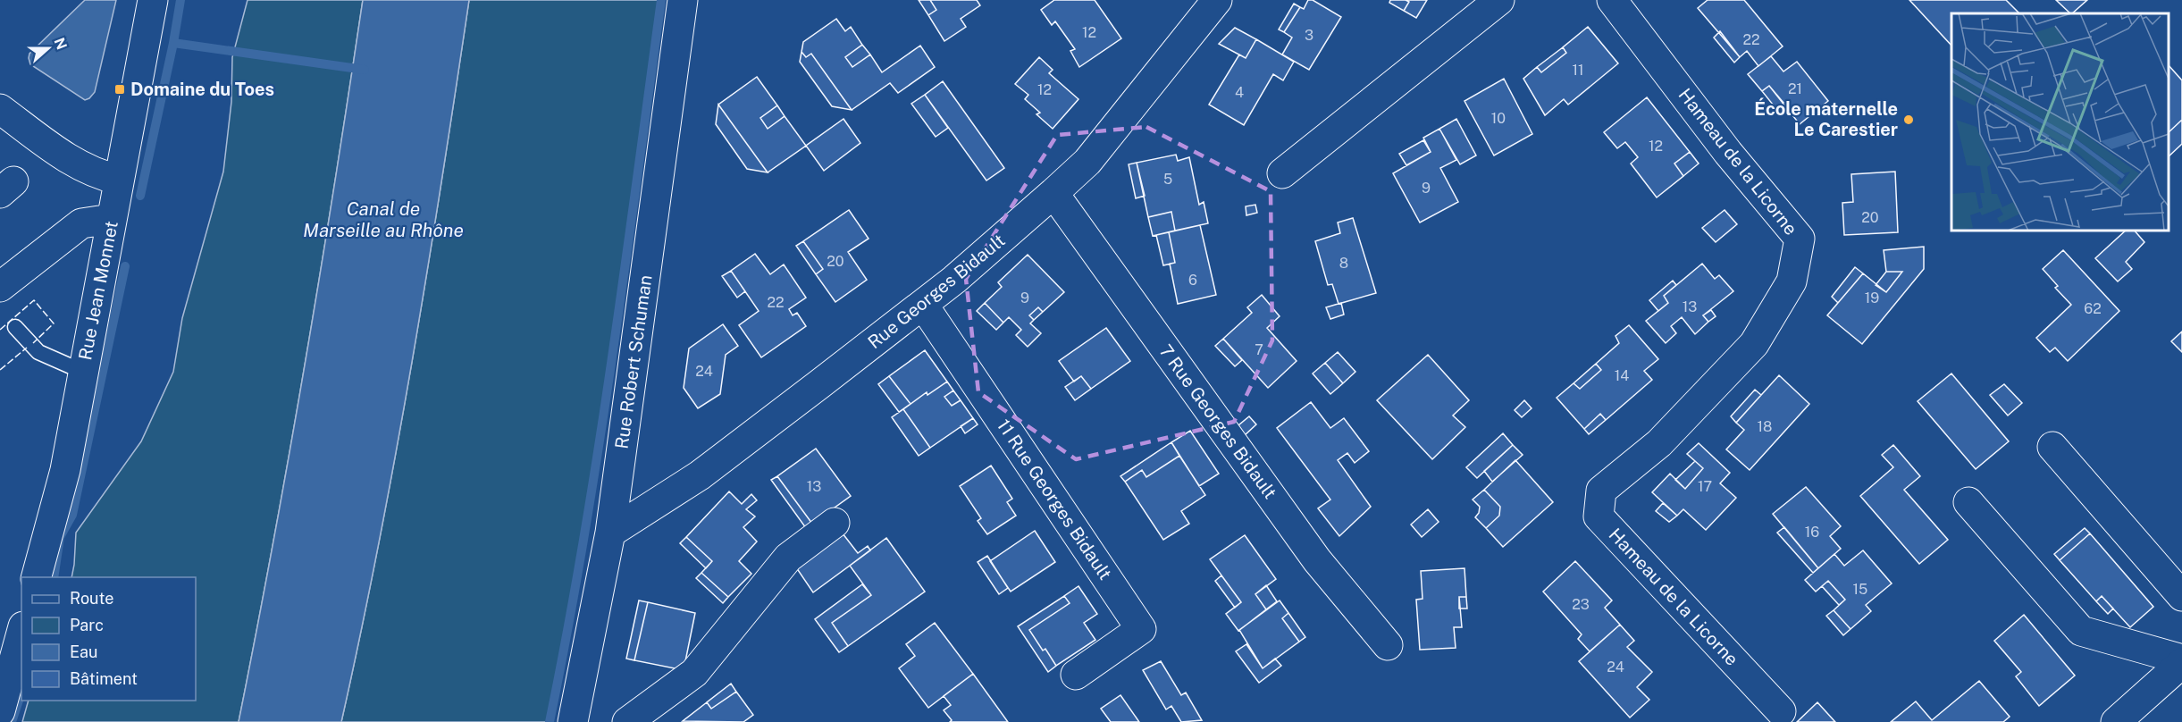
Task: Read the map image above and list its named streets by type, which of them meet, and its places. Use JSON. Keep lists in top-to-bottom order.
{
  "streets": {
    "street": [
      "Hameau de la Licorne",
      "Rue Jean Monnet",
      "Rue Georges Bidault",
      "Rue Robert Schuman",
      "7 Rue Georges Bidault",
      "11 Rue Georges Bidault"
    ]
  },
  "crossings": [
    ["Rue Georges Bidault", "Rue Robert Schuman"],
    ["Rue Georges Bidault", "7 Rue Georges Bidault"],
    ["Rue Georges Bidault", "11 Rue Georges Bidault"]
  ],
  "water": ["Canal de Marseille au Rhône"],
  "places": {
    "transit": ["Domaine du Toes"],
    "other": ["École maternelle Le Carestier"]
  },
  "house_numbers": [
    "12",
    "3",
    "22",
    "11",
    "21",
    "12",
    "4",
    "10",
    "12",
    "5",
    "9",
    "20",
    "20",
    "8",
    "6",
    "9",
    "19",
    "22",
    "13",
    "62",
    "7",
    "24",
    "14",
    "18",
    "13",
    "17",
    "16",
    "15",
    "23",
    "24"
  ],
  "legend": [
    "Route",
    "Parc",
    "Eau",
    "Bâtiment"
  ],
  "north": "right"
}
